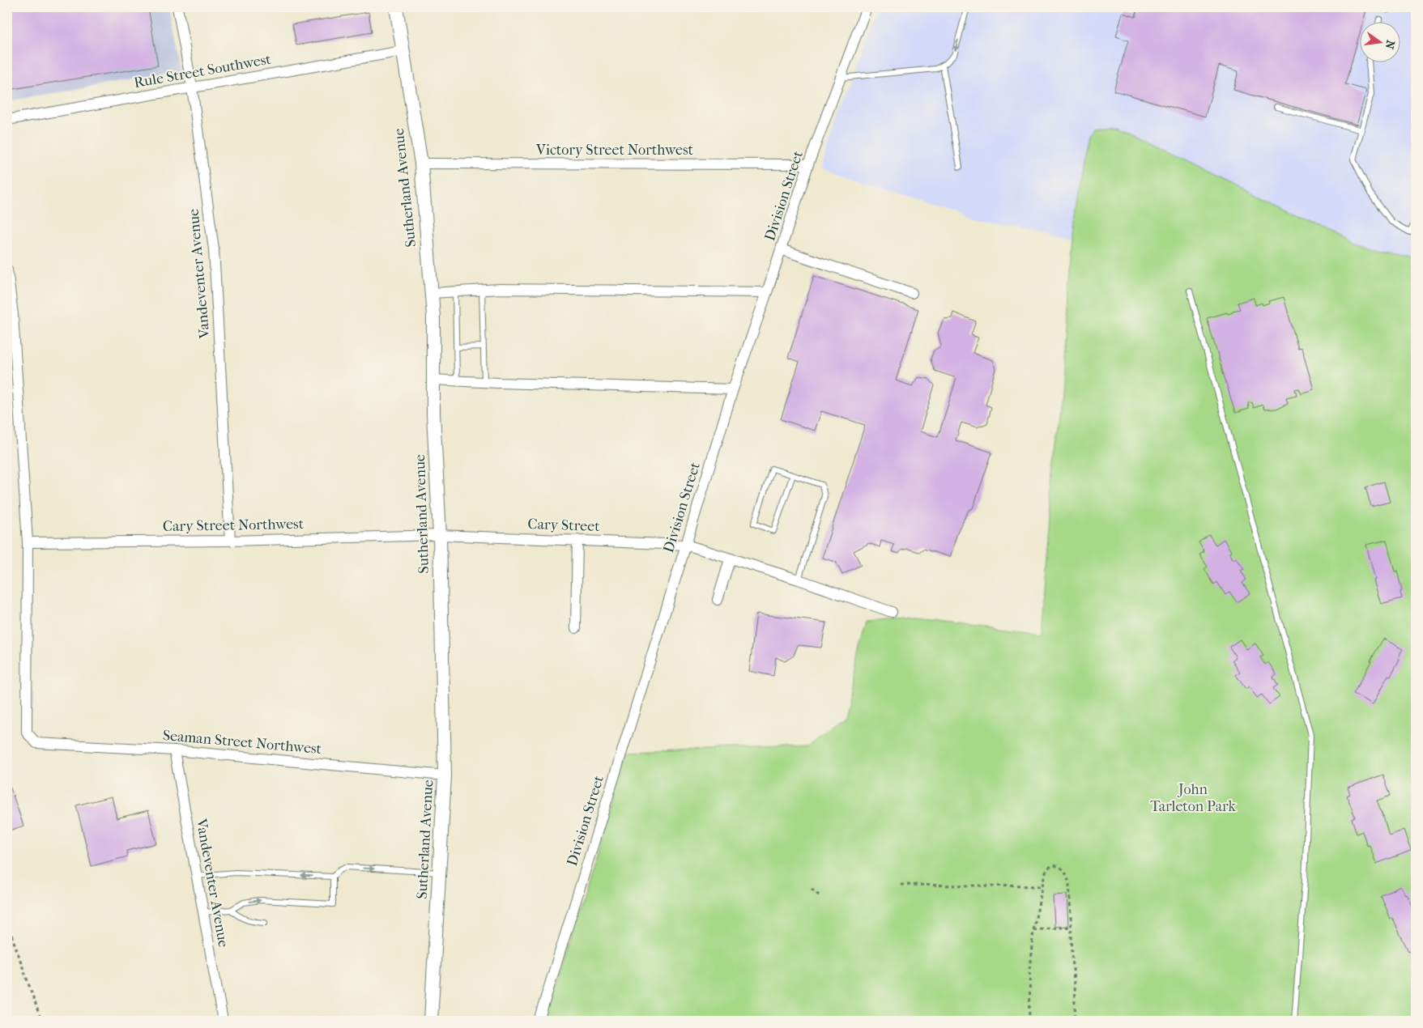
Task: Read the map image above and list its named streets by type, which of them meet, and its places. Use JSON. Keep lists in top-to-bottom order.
{
  "streets": {
    "street": [
      "Rule Street Southwest",
      "Victory Street Northwest",
      "Sutherland Avenue",
      "Division Street",
      "Vandeventer Avenue",
      "Cary Street Northwest",
      "Cary Street",
      "Seaman Street Northwest"
    ]
  },
  "crossings": [
    ["Rule Street Southwest", "Sutherland Avenue"],
    ["Rule Street Southwest", "Vandeventer Avenue"],
    ["Victory Street Northwest", "Sutherland Avenue"],
    ["Victory Street Northwest", "Division Street"],
    ["Sutherland Avenue", "Cary Street Northwest"],
    ["Sutherland Avenue", "Cary Street"],
    ["Sutherland Avenue", "Seaman Street Northwest"],
    ["Division Street", "Cary Street"],
    ["Vandeventer Avenue", "Cary Street Northwest"],
    ["Vandeventer Avenue", "Seaman Street Northwest"],
    ["Cary Street Northwest", "Cary Street"],
    ["Cary Street Northwest", "Seaman Street Northwest"]
  ],
  "parks": ["John Tarleton Park"],
  "north": "right"
}
